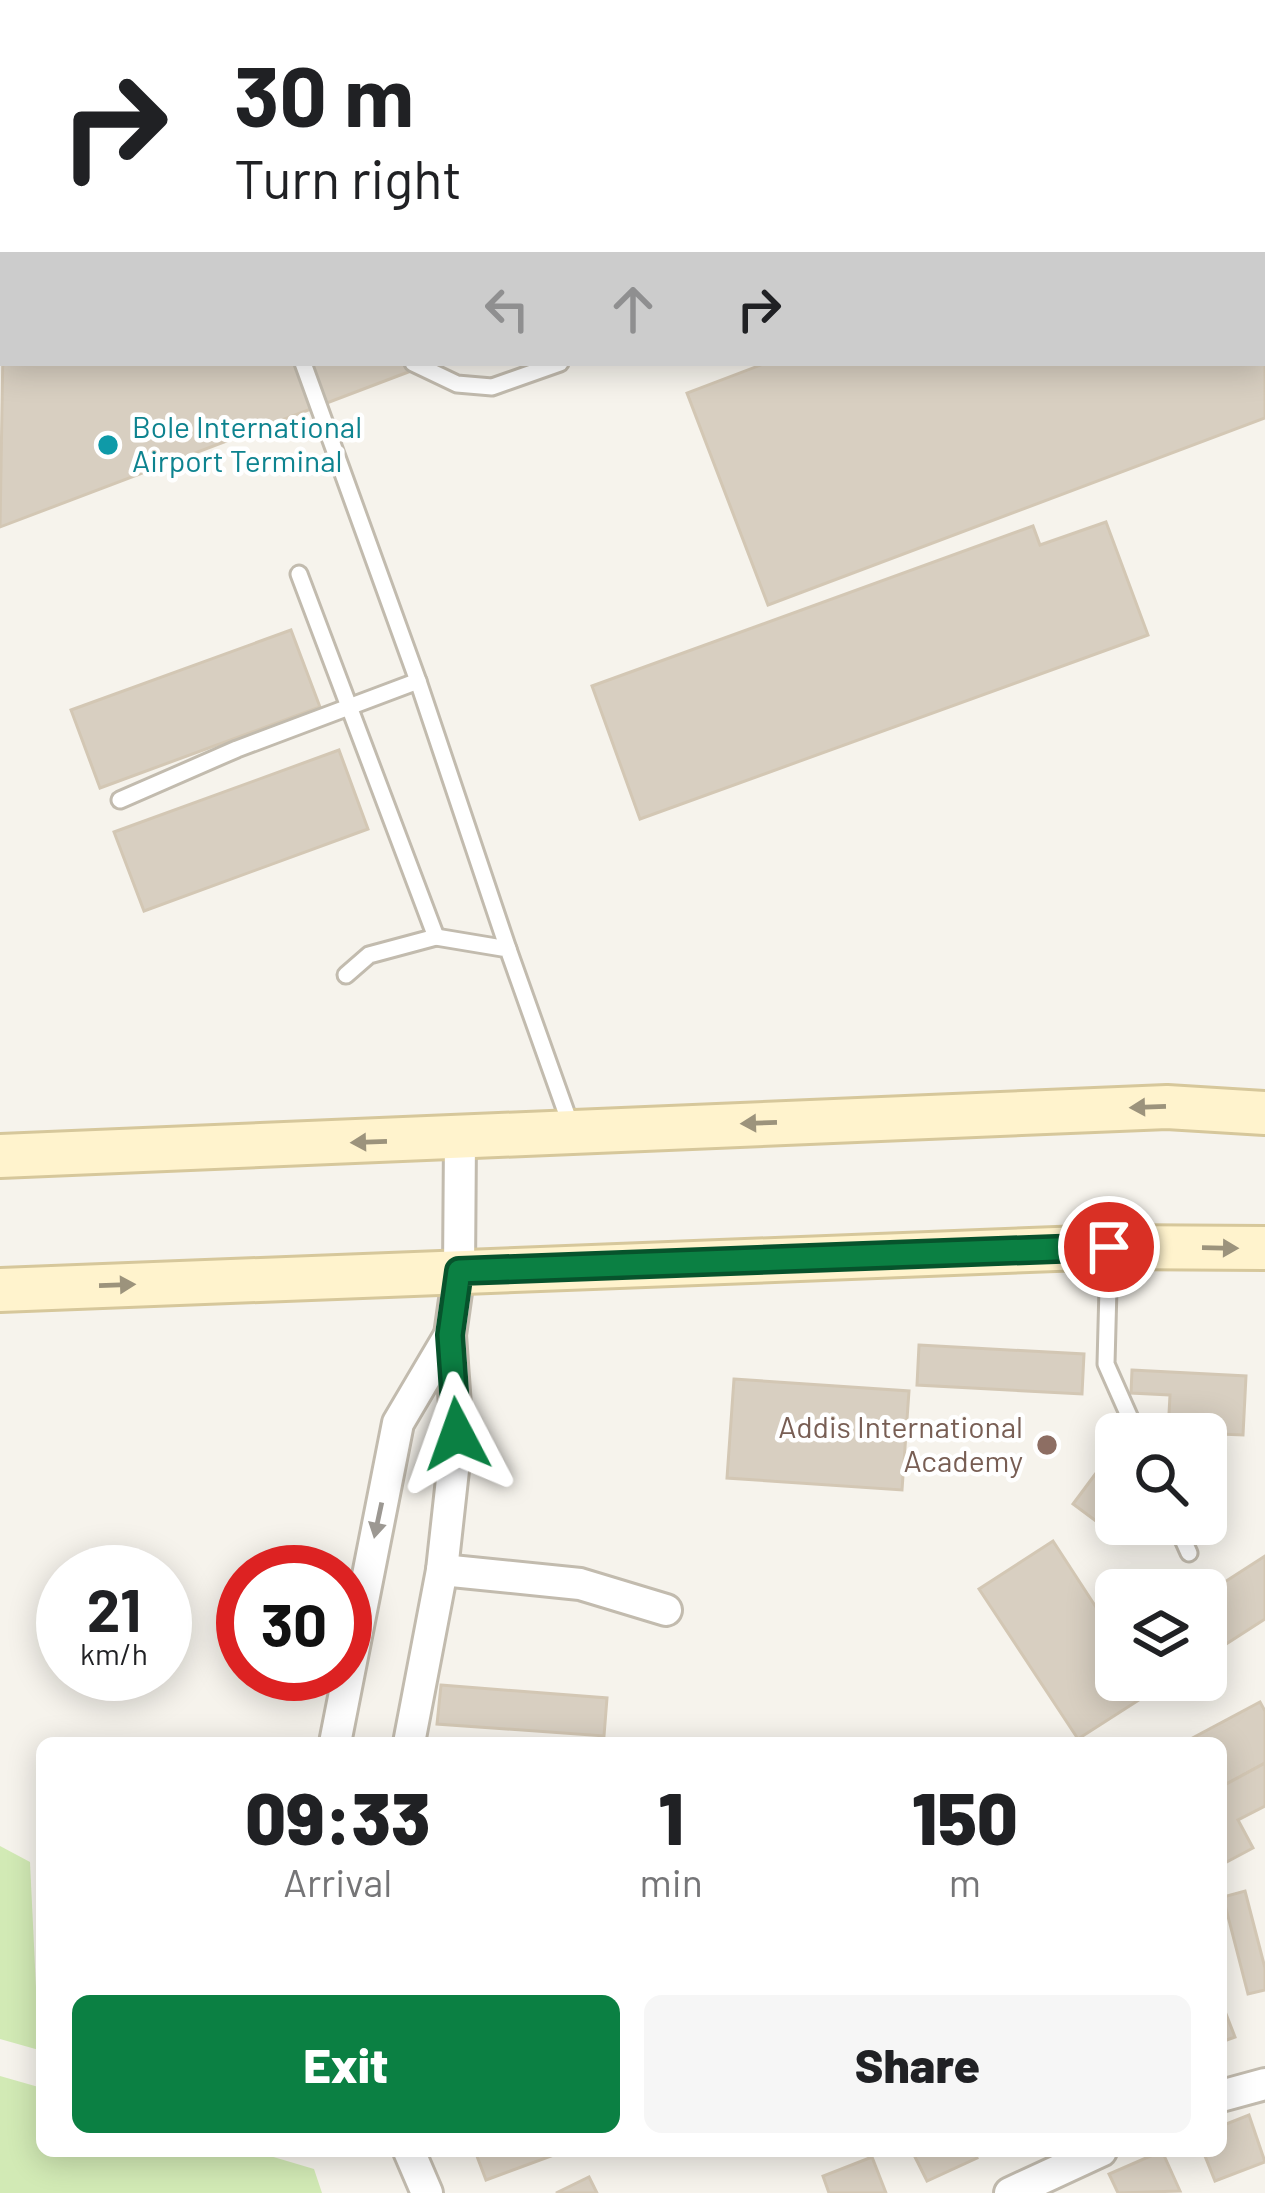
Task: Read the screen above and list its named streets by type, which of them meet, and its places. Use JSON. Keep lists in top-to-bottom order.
{
  "places": ["Bole International Airport Terminal", "Addis International Academy"],
  "page": {
    "turn": ["30 m", "Turn right"],
    "speed": "21 km/h",
    "limit": "30",
    "eta": [
      "09:33",
      "Arrival",
      "1",
      "min",
      "150",
      "m"
    ],
    "buttons": ["Exit", "Share"]
  }
}
